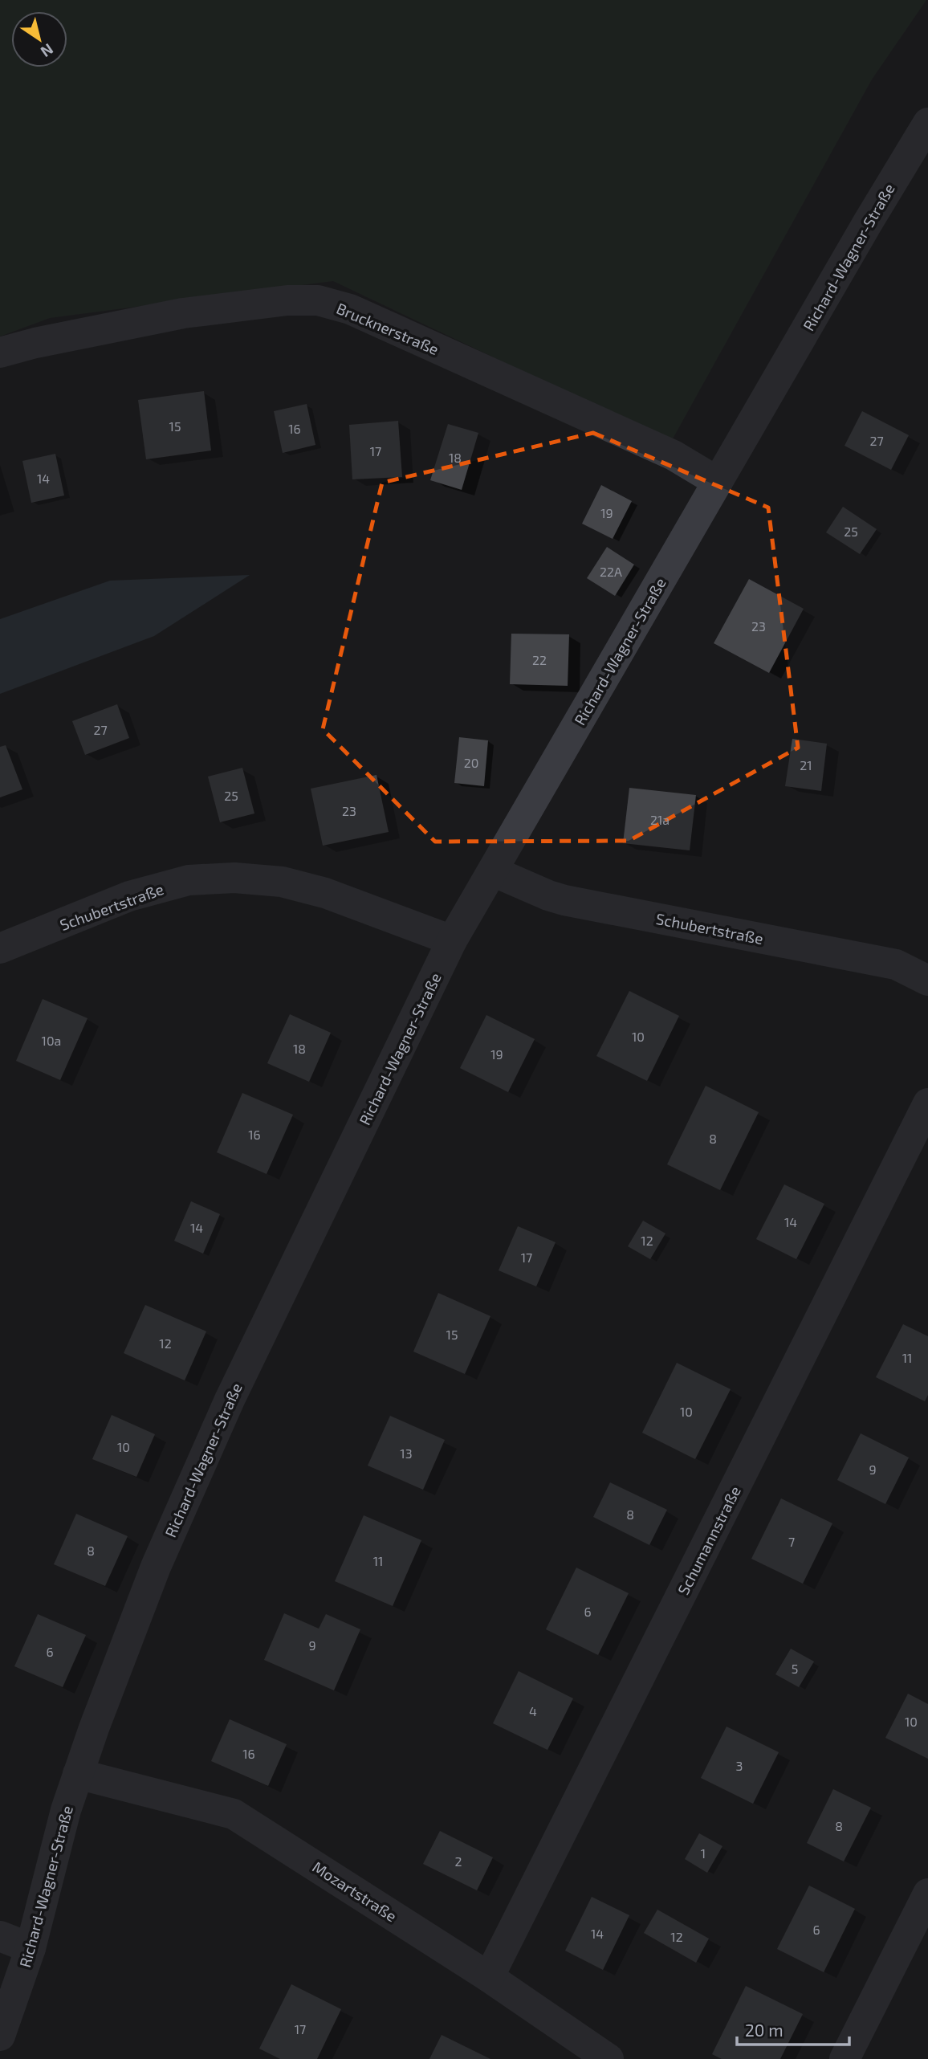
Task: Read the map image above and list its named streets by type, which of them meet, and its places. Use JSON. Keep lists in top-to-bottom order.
{
  "streets": {
    "street": [
      "Richard-Wagner-Straße",
      "Brucknerstraße",
      "Schubertstraße",
      "Schumannstraße",
      "Mozartstraße"
    ]
  },
  "crossings": [
    ["Richard-Wagner-Straße", "Brucknerstraße"],
    ["Richard-Wagner-Straße", "Schubertstraße"],
    ["Richard-Wagner-Straße", "Mozartstraße"],
    ["Schumannstraße", "Mozartstraße"]
  ],
  "house_numbers": [
    "15",
    "16",
    "27",
    "17",
    "18",
    "14",
    "19",
    "25",
    "22A",
    "23",
    "22",
    "27",
    "20",
    "21",
    "25",
    "23",
    "21a",
    "10",
    "10a",
    "18",
    "19",
    "16",
    "8",
    "14",
    "14",
    "12",
    "17",
    "15",
    "12",
    "11",
    "10",
    "10",
    "13",
    "9",
    "8",
    "7",
    "8",
    "11",
    "6",
    "9",
    "6",
    "5",
    "4",
    "10",
    "16",
    "3",
    "8",
    "1",
    "2",
    "6",
    "14",
    "12",
    "17"
  ],
  "scale_bar": "20 m",
  "north": "bottom right"
}
